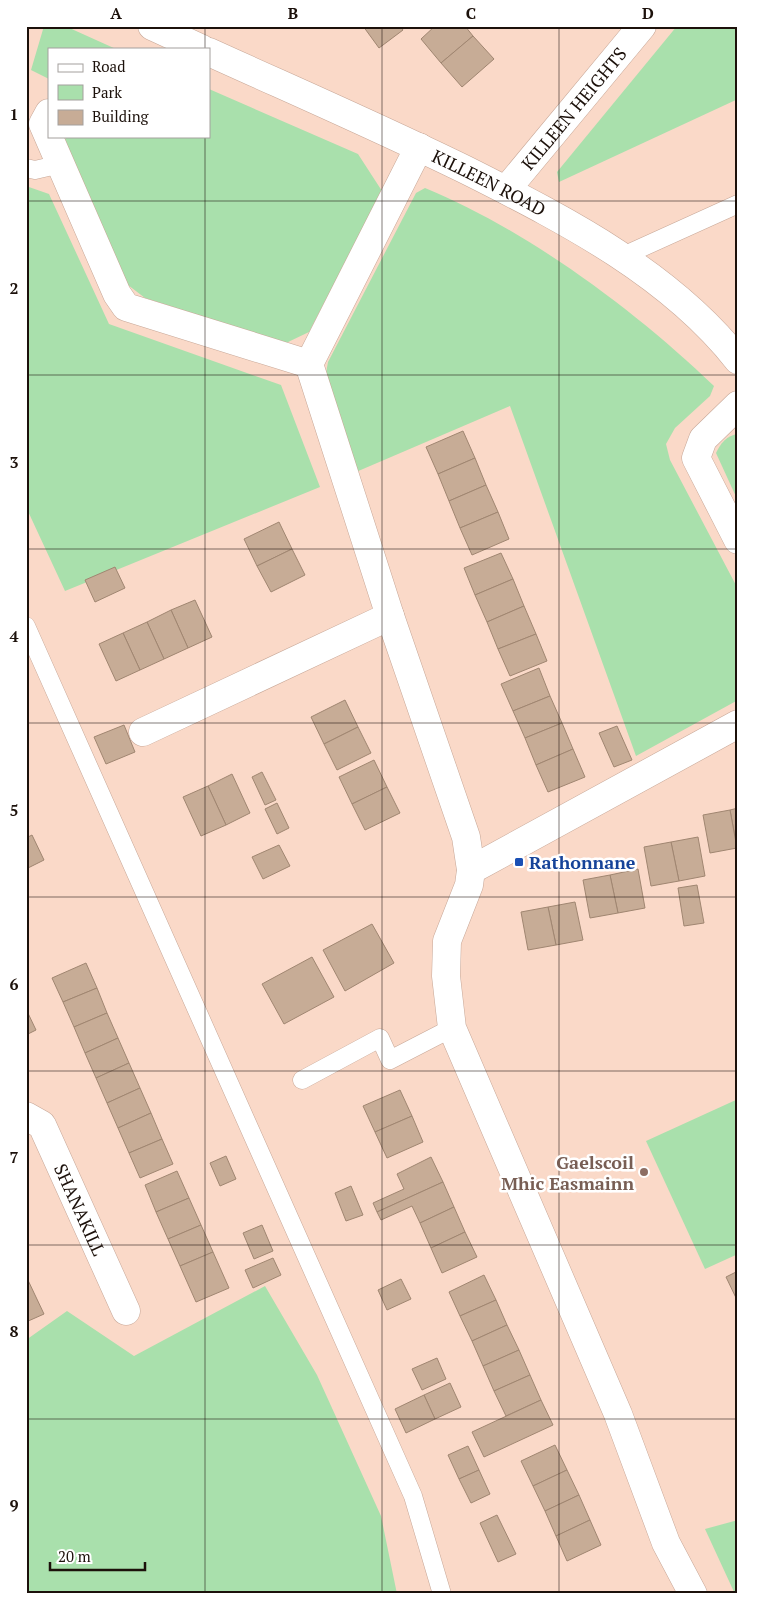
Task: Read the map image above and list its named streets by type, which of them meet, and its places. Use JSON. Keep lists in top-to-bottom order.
{
  "streets": {
    "street": ["KILLEEN HEIGHTS", "KILLEEN ROAD", "SHANAKILL"]
  },
  "crossings": [
    ["KILLEEN HEIGHTS", "KILLEEN ROAD"]
  ],
  "places": {
    "transit": ["Rathonnane"],
    "other": ["Gaelscoil Mhic Easmainn"]
  },
  "legend": ["Road", "Park", "Building"],
  "scale_bar": "20 m",
  "grid": {
    "columns": [
      "A",
      "B",
      "C",
      "D"
    ],
    "rows": [
      "1",
      "2",
      "3",
      "4",
      "5",
      "6",
      "7",
      "8",
      "9"
    ]
  }
}
